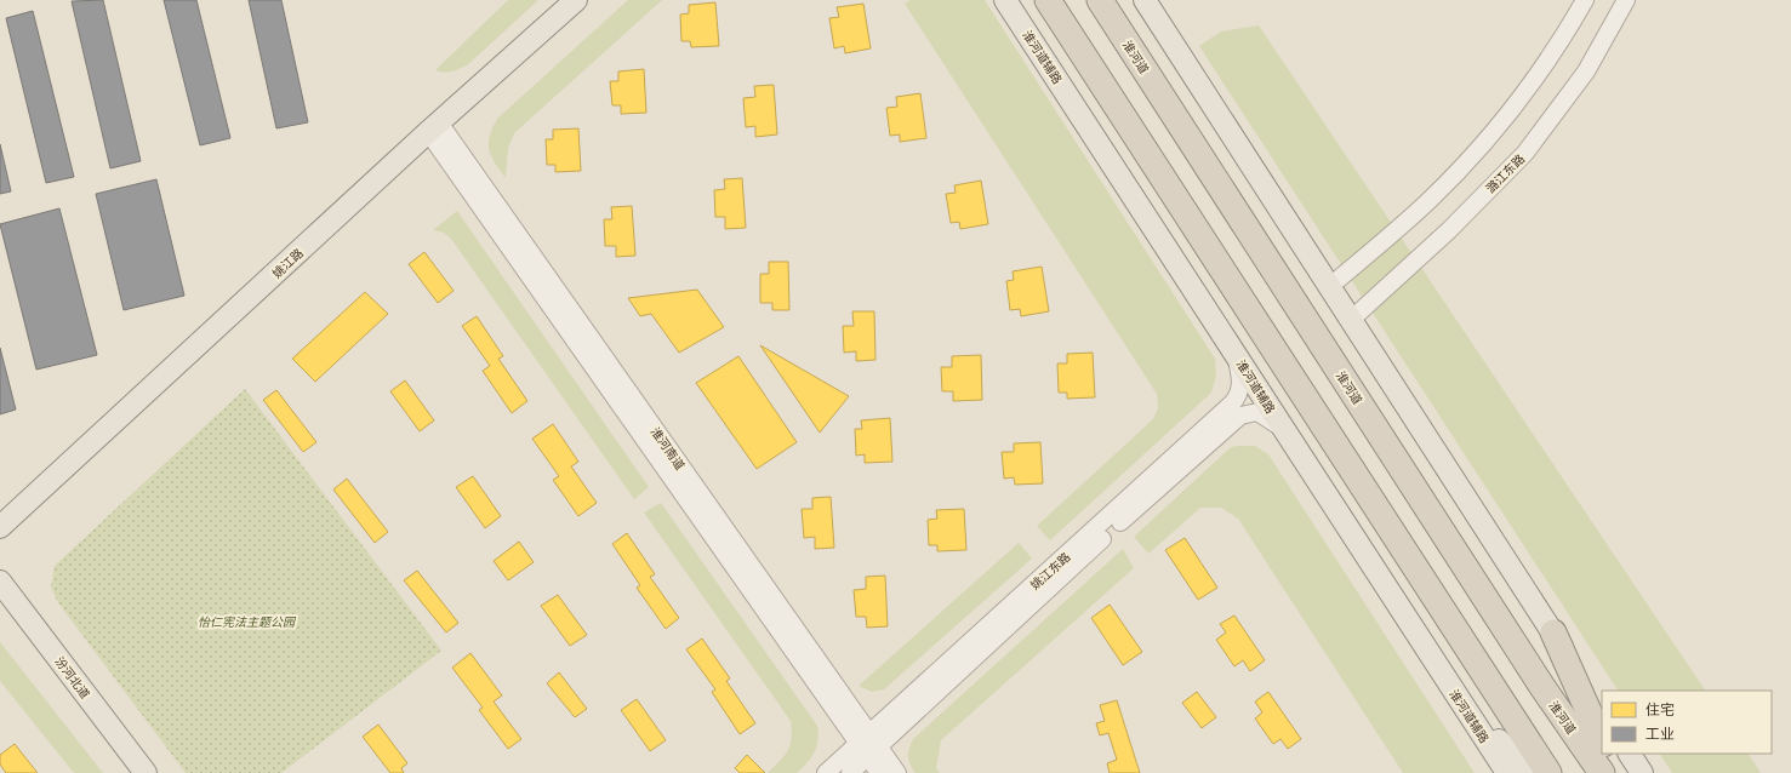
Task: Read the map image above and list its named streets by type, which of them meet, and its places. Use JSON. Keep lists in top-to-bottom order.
{
  "streets": {
    "highway": ["淮河道"],
    "main road": ["淮河道辅路", "姚江路", "汾河北道"],
    "street": ["潞江东路", "淮河南道", "姚江东路"]
  },
  "crossings": [
    ["淮河道辅路", "姚江东路"],
    ["姚江路", "淮河南道"],
    ["淮河南道", "姚江东路"]
  ],
  "parks": ["怡仁宪法主题公园"],
  "legend": ["住宅", "工业"]
}
